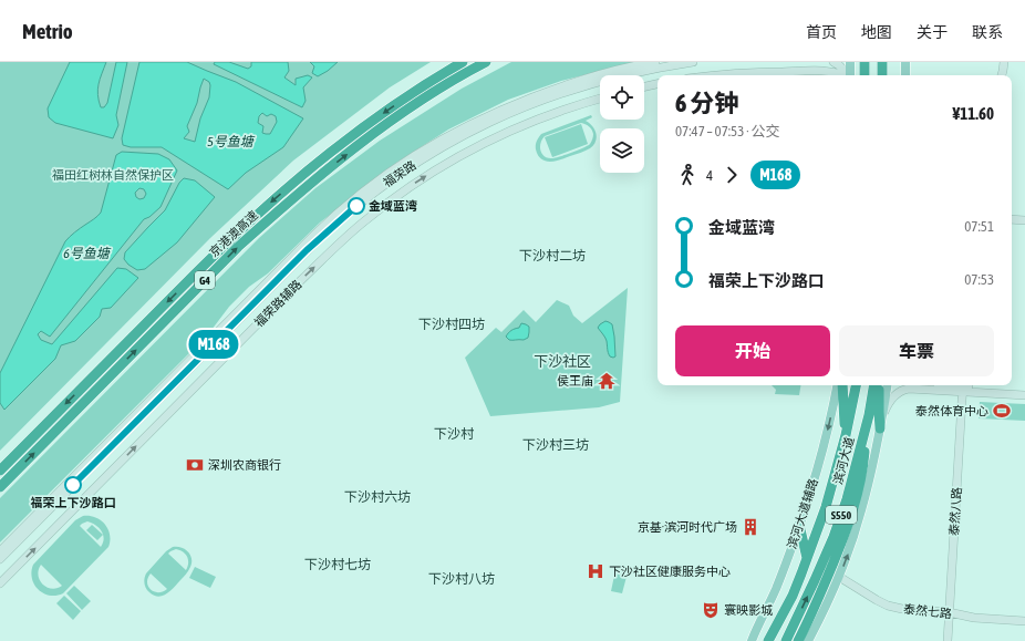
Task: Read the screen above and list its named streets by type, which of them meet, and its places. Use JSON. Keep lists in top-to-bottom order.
{
  "streets": {
    "highway": [
      "京港澳高速",
      "G4",
      "滨河大道",
      "S550"
    ],
    "main road": ["滨河大道辅路"],
    "street": [
      "福荣路",
      "福荣路辅路",
      "泰然八路",
      "泰然七路"
    ]
  },
  "crossings": [
    ["京港澳高速", "G4"],
    ["泰然八路", "泰然七路"]
  ],
  "one_way": ["福荣路辅路"],
  "districts": [
    "下沙村二坊",
    "下沙村四坊",
    "下沙社区",
    "下沙村",
    "下沙村三坊",
    "下沙村六坊",
    "下沙村七坊",
    "下沙村八坊"
  ],
  "water": ["5号鱼塘", "6号鱼塘"],
  "parks": ["福田红树林自然保护区"],
  "places": {
    "other": ["金域蓝湾", "福荣上下沙路口"],
    "temple": ["侯王庙"],
    "sports": ["泰然体育中心"],
    "bank": ["深圳农商银行"],
    "building": ["京基·滨河时代广场"],
    "hospital": ["下沙社区健康服务中心"],
    "theatre": ["寰映影城"]
  },
  "lines": ["bus line M168"],
  "page": {
    "header": "Metrio",
    "nav": [
      "首页",
      "地图",
      "关于",
      "联系"
    ],
    "on_map": "M168",
    "heading": ["6 分钟", "07:47 – 07:53 · 公交", "¥11.60"],
    "legs": ["4", "M168"],
    "list": [
      {
        "name": "金域蓝湾",
        "value": "07:51"
      },
      {
        "name": "福荣上下沙路口",
        "value": "07:53"
      }
    ],
    "buttons": ["开始", "车票"]
  }
}
